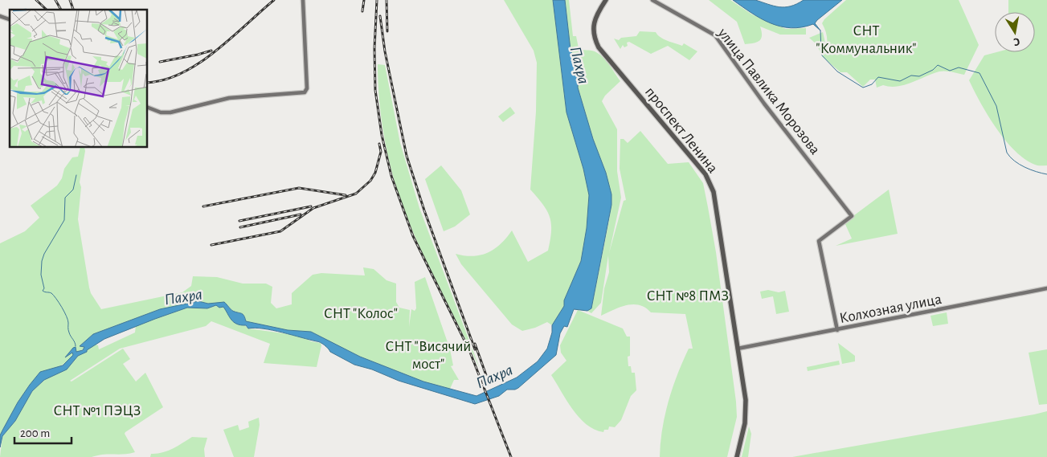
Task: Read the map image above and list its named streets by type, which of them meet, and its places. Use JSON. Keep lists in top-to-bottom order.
{
  "streets": {
    "main road": ["проспект Ленина"],
    "street": ["улица Павлика Морозова", "Колхозная улица"]
  },
  "crossings": [
    ["улица Павлика Морозова", "Колхозная улица"],
    ["проспект Ленина", "Колхозная улица"]
  ],
  "water": ["Пахра"],
  "parks": [
    "СНТ \"Коммунальник\"",
    "СНТ №8 ПМЗ",
    "СНТ \"Колос\"",
    "СНТ \"Висячий мост\"",
    "СНТ №1 ПЭЦЗ"
  ],
  "scale_bar": "200 m",
  "north": "bottom"
}
